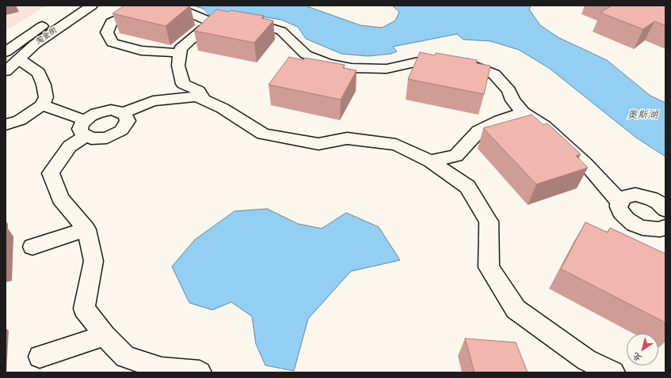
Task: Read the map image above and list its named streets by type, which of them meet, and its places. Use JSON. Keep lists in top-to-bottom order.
{
  "streets": {
    "street": ["淘金街"]
  },
  "water": ["奥斯湖"],
  "north": "bottom left"
}
